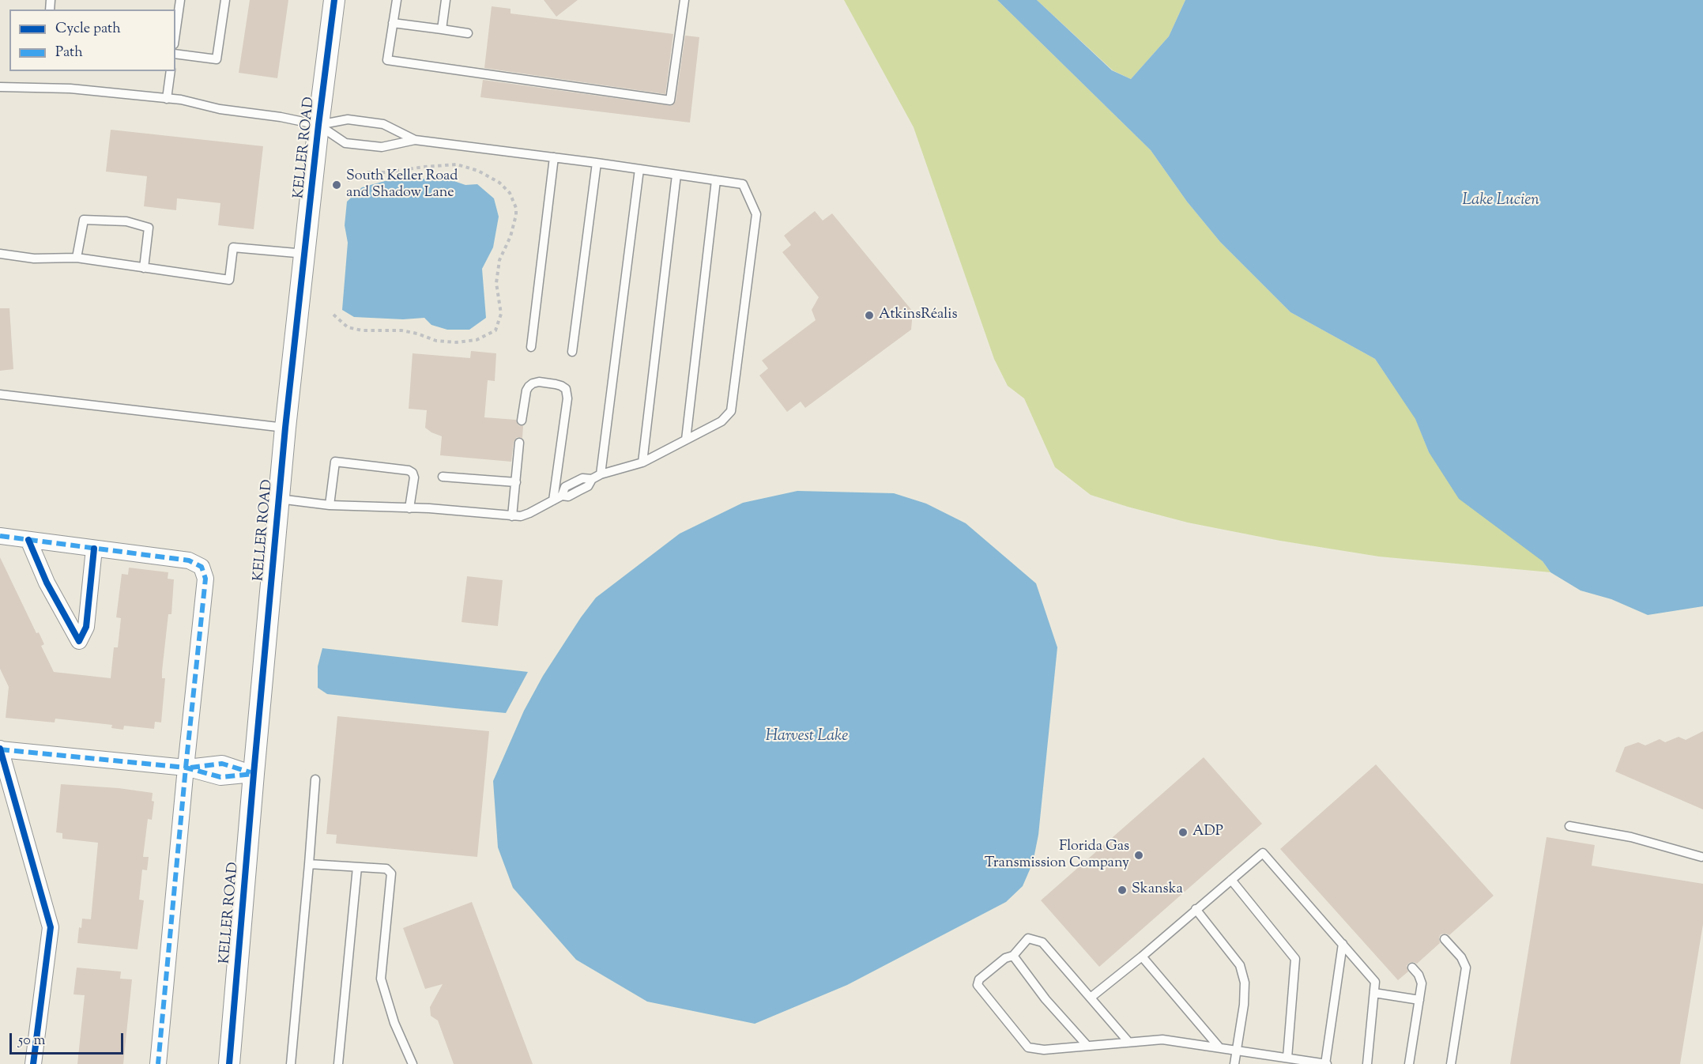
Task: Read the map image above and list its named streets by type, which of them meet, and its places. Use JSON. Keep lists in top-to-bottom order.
{
  "streets": {
    "street": ["KELLER ROAD"]
  },
  "water": ["Lake Lucien", "Harvest Lake"],
  "places": [
    "South Keller Road and Shadow Lane",
    "AtkinsRéalis",
    "ADP",
    "Florida Gas Transmission Company",
    "Skanska"
  ],
  "legend": ["Cycle path", "Path"],
  "scale_bar": "50 m"
}
